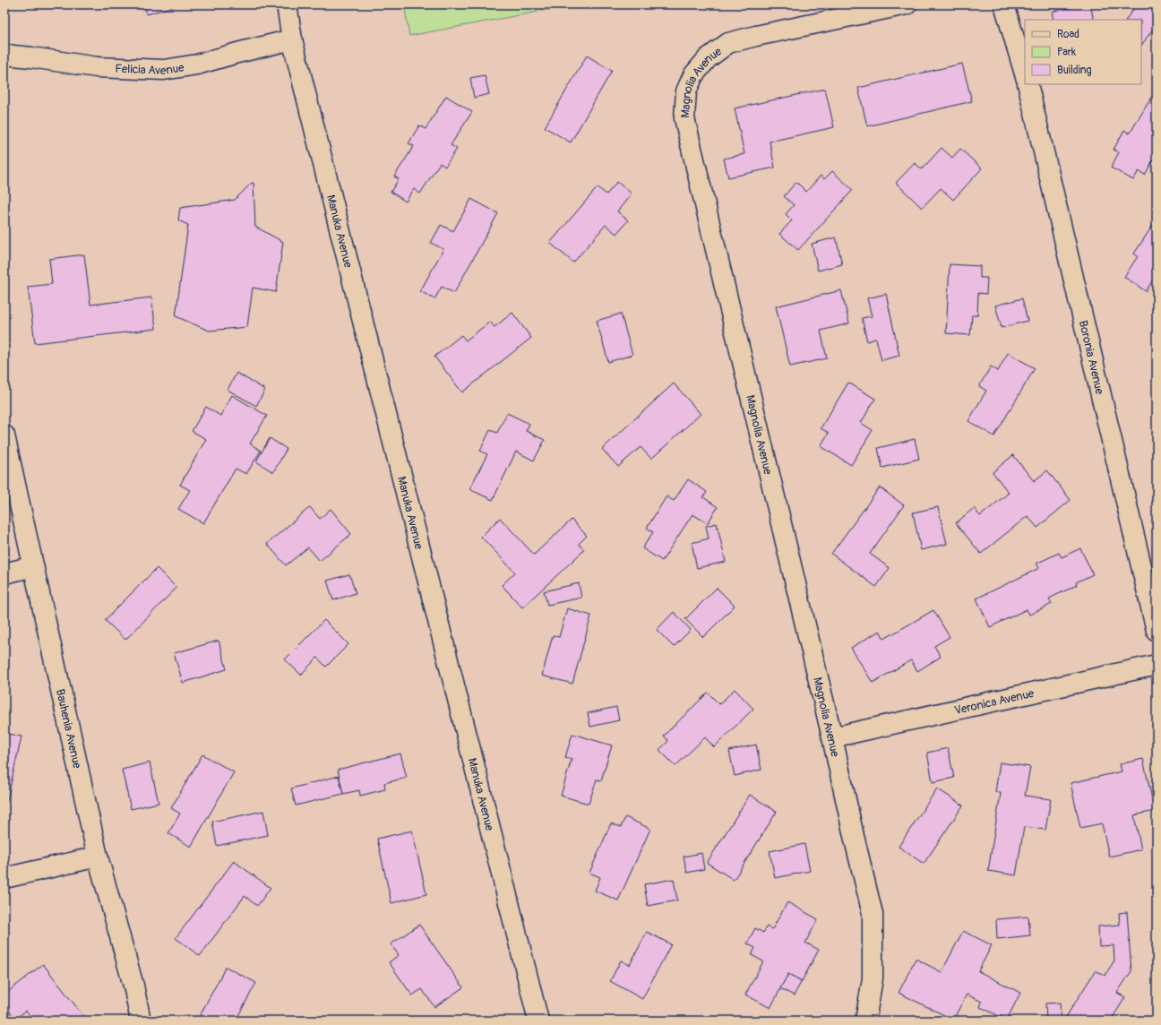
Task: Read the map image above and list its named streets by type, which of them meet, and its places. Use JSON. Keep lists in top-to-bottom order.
{
  "streets": {
    "street": [
      "Felicia Avenue",
      "Magnolia Avenue",
      "Manuka Avenue",
      "Boronia Avenue",
      "Veronica Avenue",
      "Bauhenia Avenue"
    ]
  },
  "crossings": [
    ["Felicia Avenue", "Manuka Avenue"],
    ["Magnolia Avenue", "Veronica Avenue"]
  ],
  "legend": ["Road", "Park", "Building"]
}
